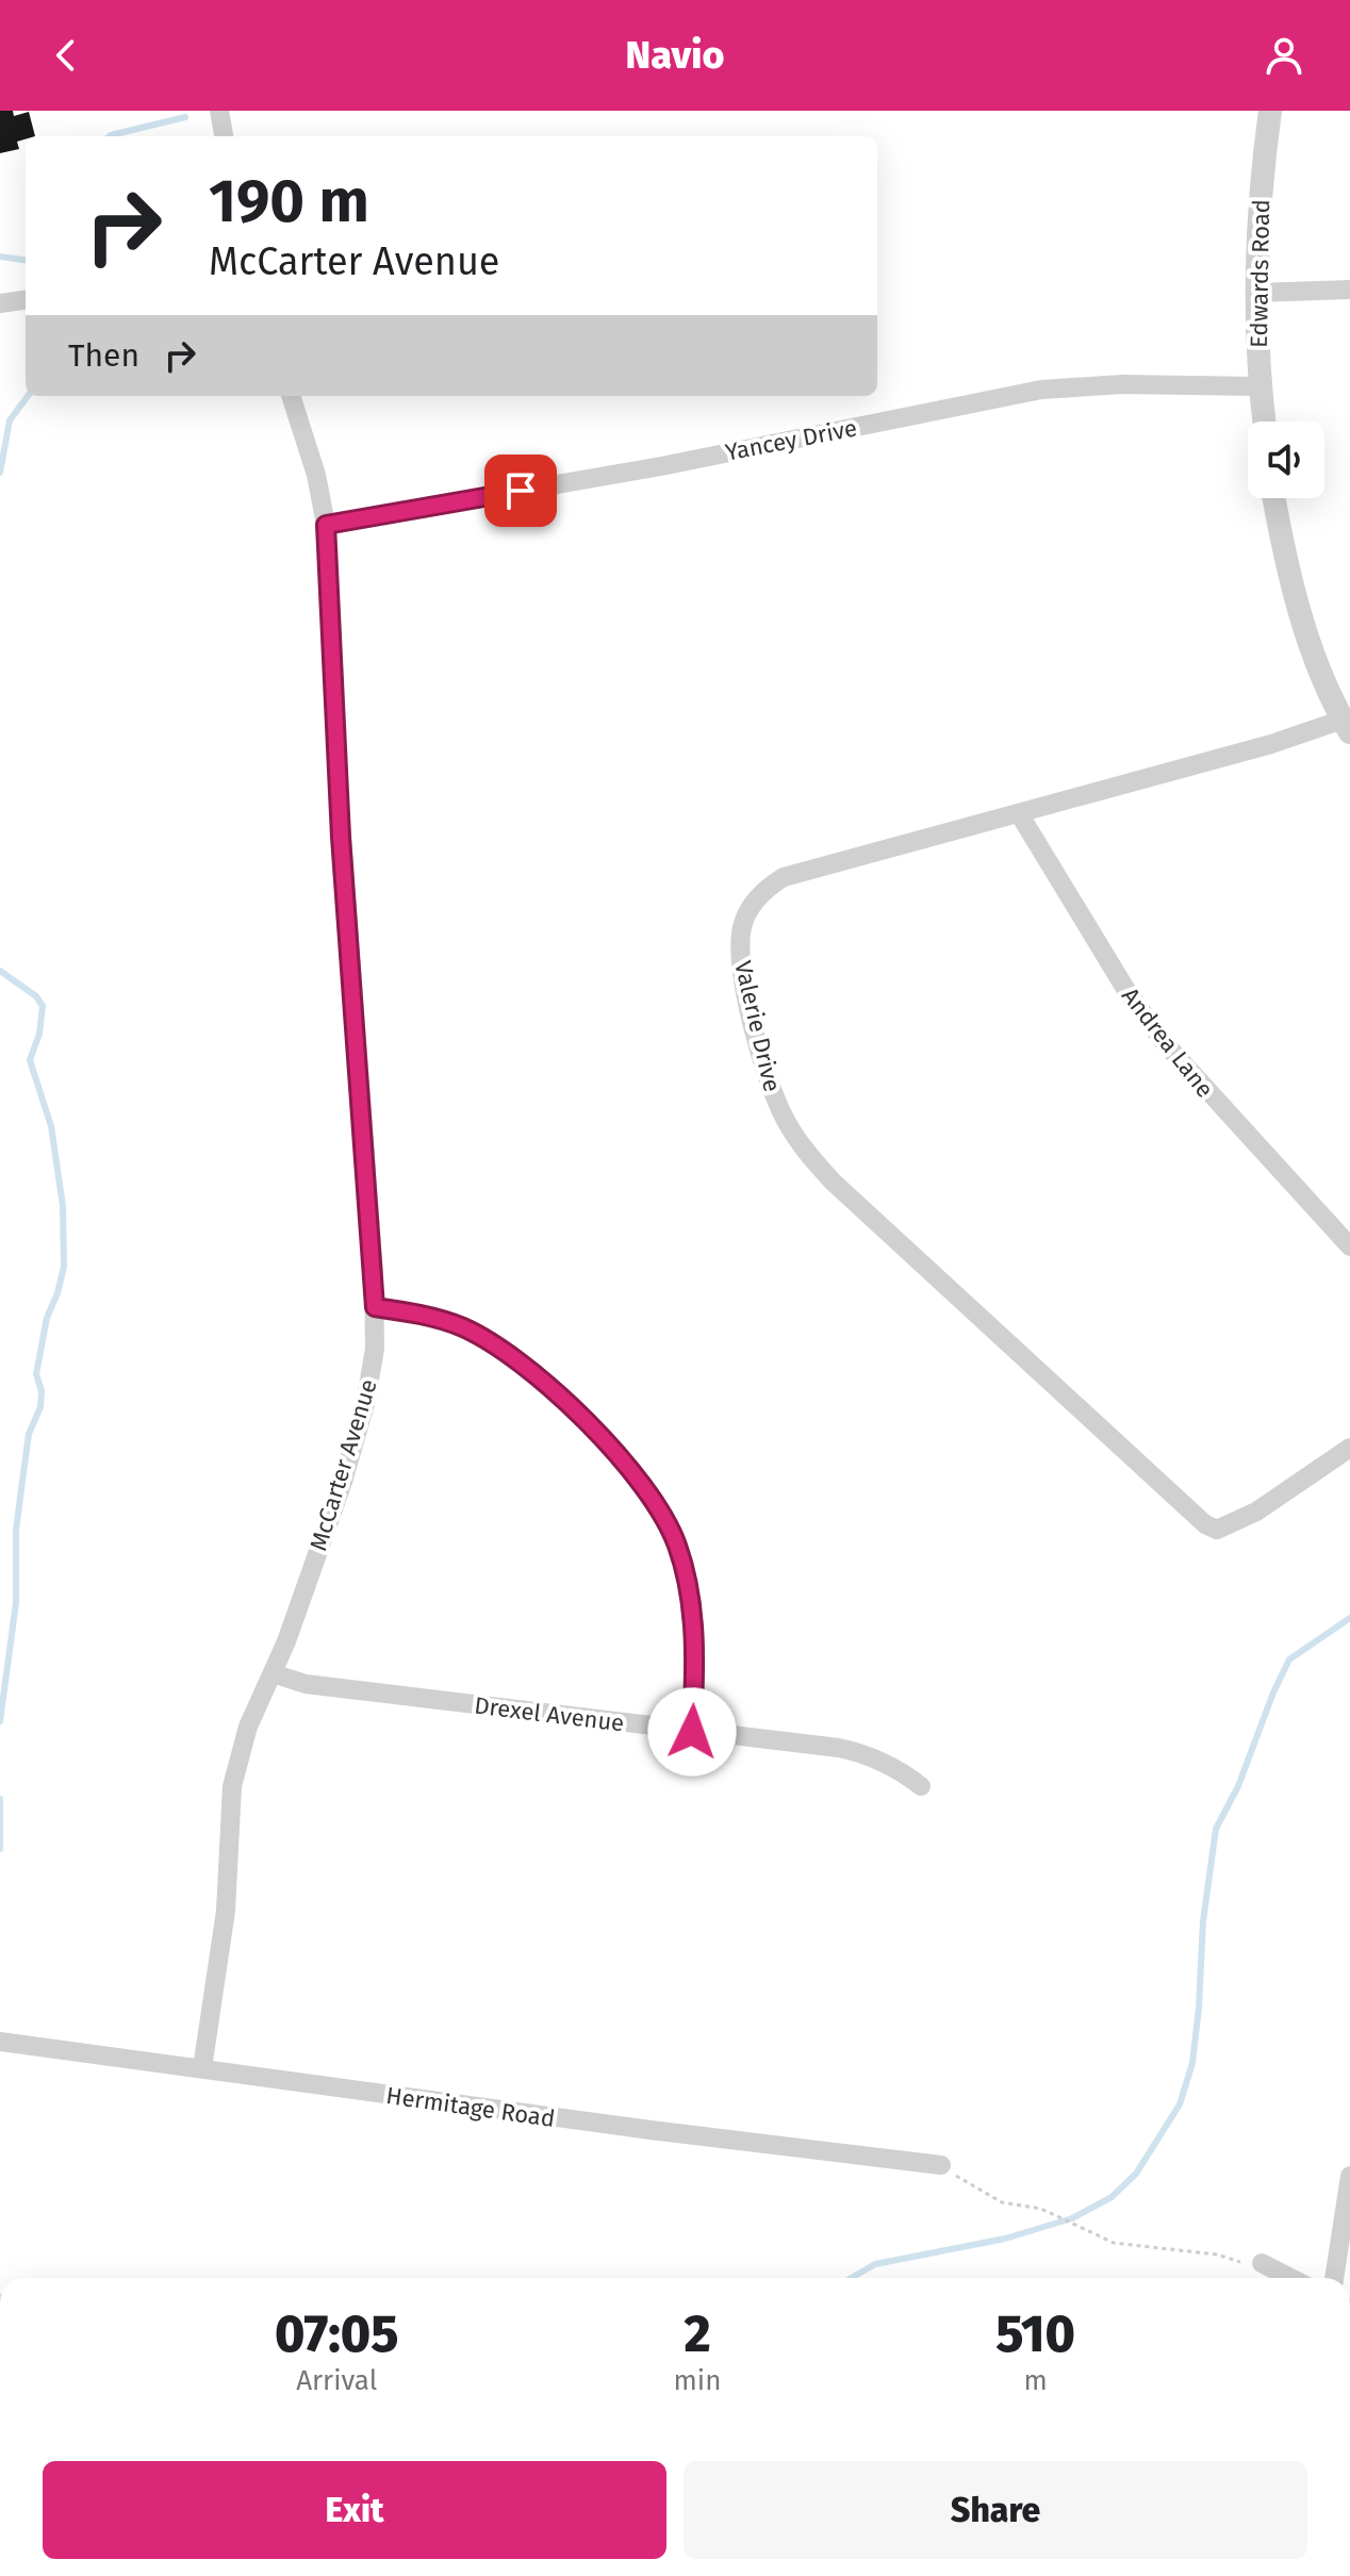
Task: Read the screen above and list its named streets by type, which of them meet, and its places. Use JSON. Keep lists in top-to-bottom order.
{
  "streets": {
    "street": [
      "Edwards Road",
      "Yancey Drive",
      "Valerie Drive",
      "Andrea Lane",
      "McCarter Avenue",
      "Drexel Avenue",
      "Hermitage Road"
    ]
  },
  "crossings": [
    ["Edwards Road", "Yancey Drive"],
    ["Yancey Drive", "McCarter Avenue"],
    ["Valerie Drive", "Andrea Lane"],
    ["McCarter Avenue", "Drexel Avenue"],
    ["McCarter Avenue", "Hermitage Road"]
  ],
  "page": {
    "header": "Navio",
    "turn": ["190 m", "McCarter Avenue"],
    "then": "Then",
    "eta": [
      "07:05",
      "Arrival",
      "2",
      "min",
      "510",
      "m"
    ],
    "buttons": ["Exit", "Share"]
  }
}
